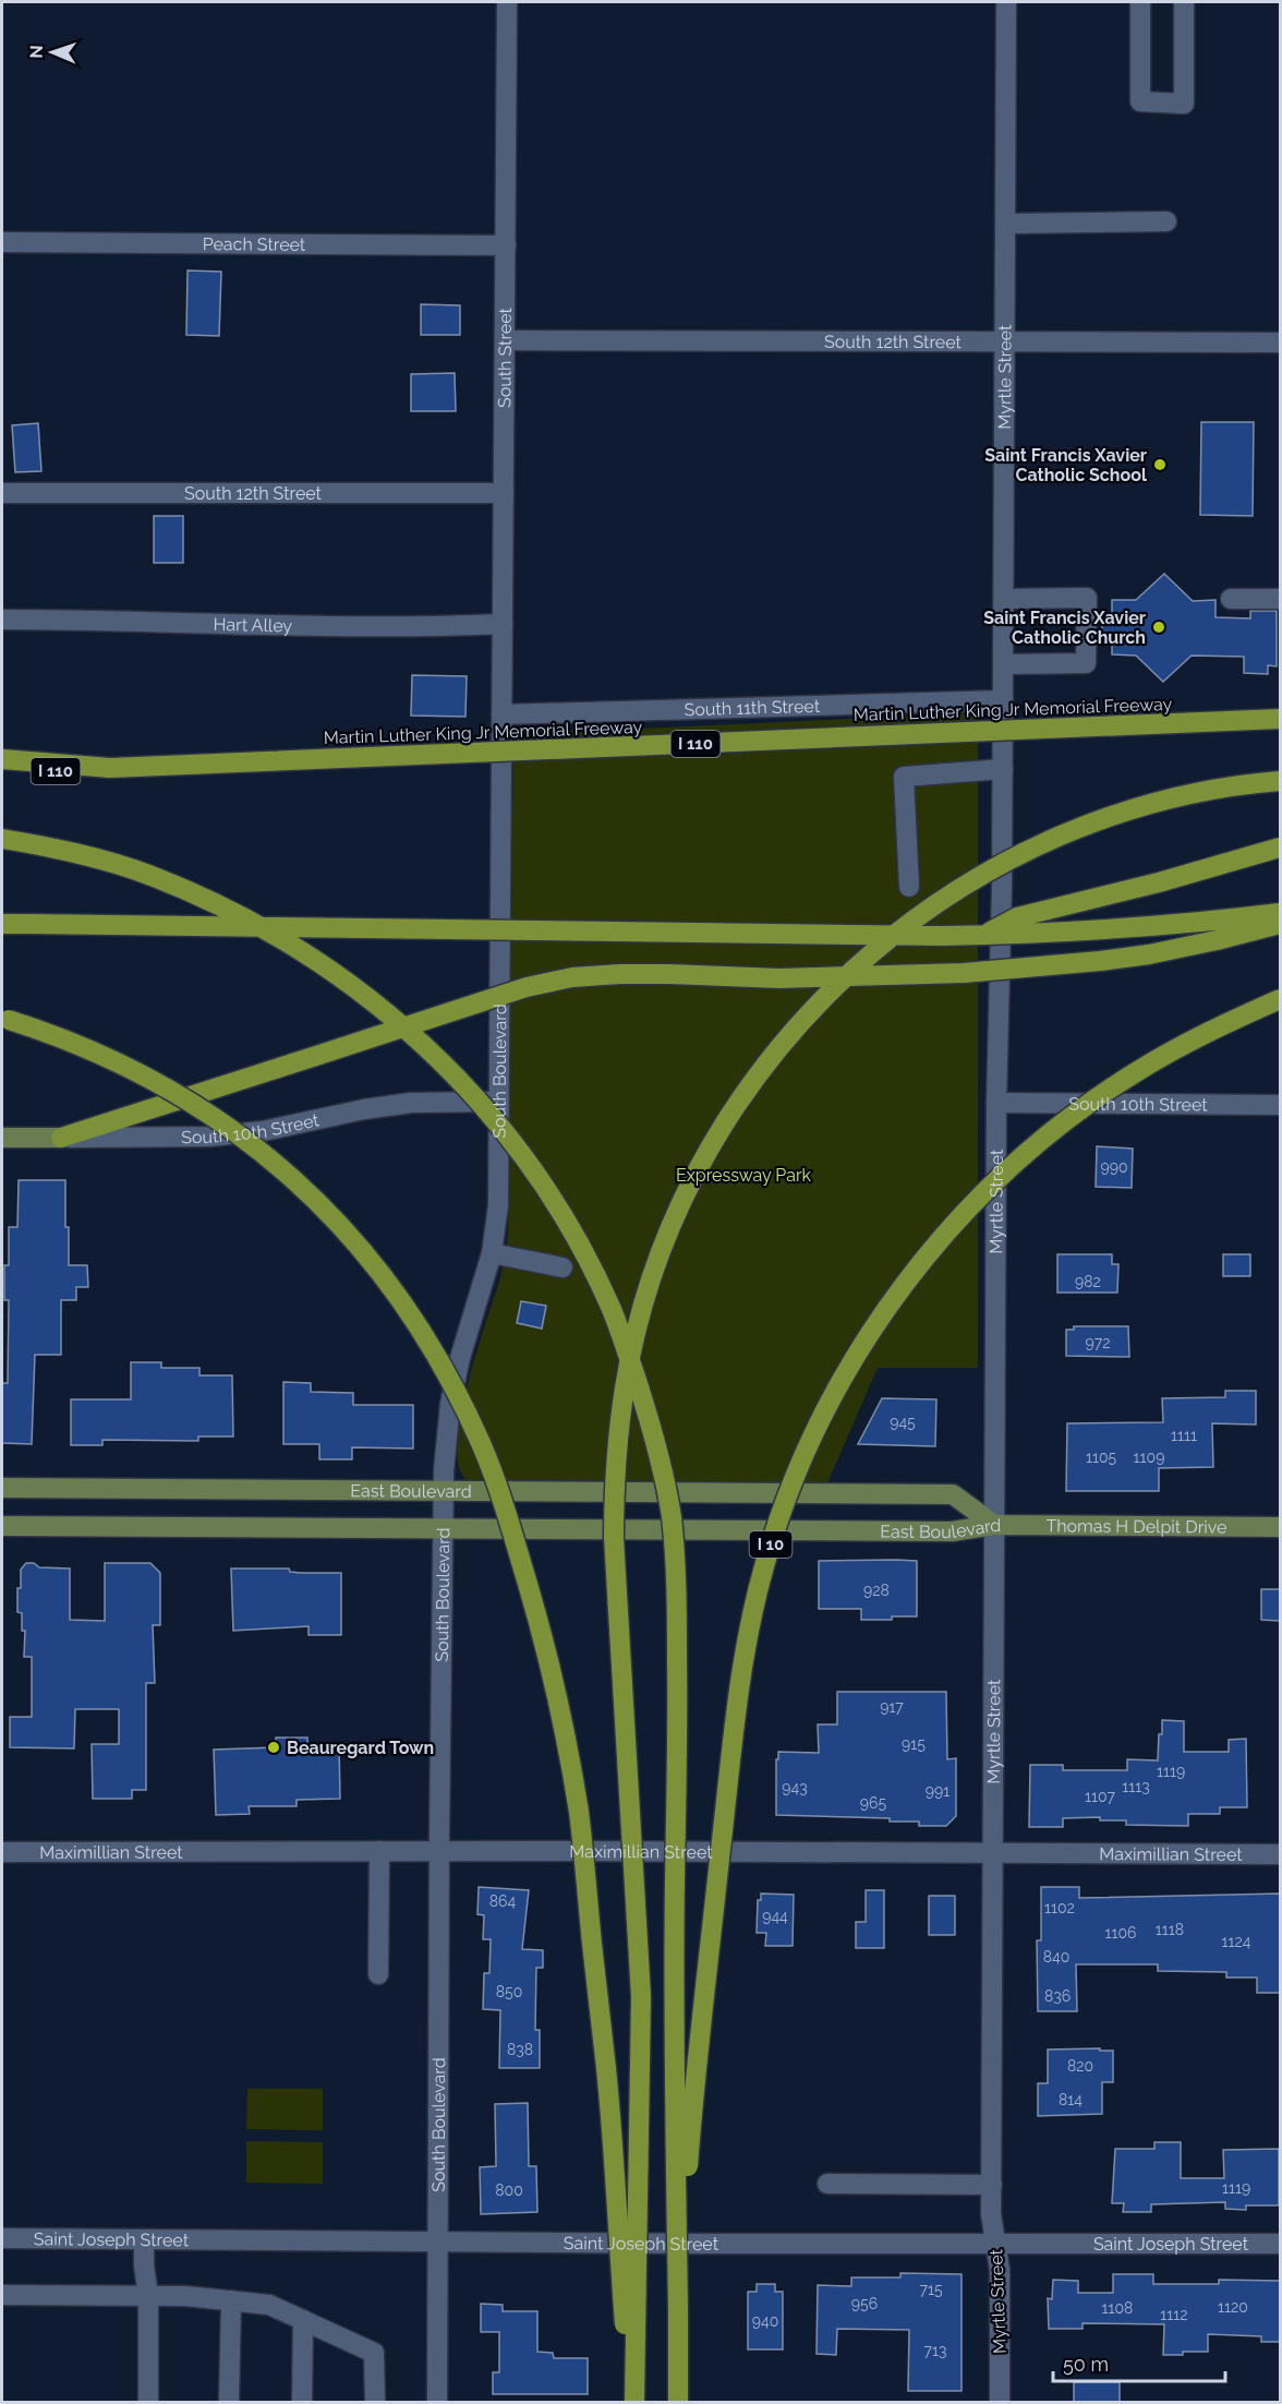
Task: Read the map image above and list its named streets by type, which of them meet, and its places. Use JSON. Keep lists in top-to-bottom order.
{
  "streets": {
    "highway": ["Martin Luther King Jr Memorial Freeway", "I 110", "I 10"],
    "main road": ["South 10th Street", "East Boulevard", "Thomas H Delpit Drive"],
    "street": [
      "Peach Street",
      "South 12th Street",
      "South Street",
      "Myrtle Street",
      "Hart Alley",
      "South 11th Street",
      "South Boulevard",
      "Maximillian Street",
      "Saint Joseph Street"
    ]
  },
  "crossings": [
    ["Peach Street", "South Street"],
    ["South 12th Street", "South Street"],
    ["South 12th Street", "Myrtle Street"],
    ["South Street", "Hart Alley"],
    ["South Street", "South 11th Street"],
    ["South Street", "South Boulevard"],
    ["Myrtle Street", "South 11th Street"],
    ["Myrtle Street", "South 10th Street"],
    ["Myrtle Street", "East Boulevard"],
    ["Myrtle Street", "Thomas H Delpit Drive"],
    ["Myrtle Street", "Maximillian Street"],
    ["Myrtle Street", "Saint Joseph Street"],
    ["South 11th Street", "South Boulevard"],
    ["South Boulevard", "South 10th Street"],
    ["South Boulevard", "East Boulevard"],
    ["South Boulevard", "Maximillian Street"],
    ["South Boulevard", "Saint Joseph Street"],
    ["East Boulevard", "Thomas H Delpit Drive"]
  ],
  "parks": ["Expressway Park"],
  "places": ["Saint Francis Xavier Catholic School", "Saint Francis Xavier Catholic Church", "Beauregard Town"],
  "house_numbers": [
    "990",
    "982",
    "972",
    "945",
    "1111",
    "1105",
    "1109",
    "928",
    "917",
    "915",
    "1119",
    "1113",
    "943",
    "991",
    "1107",
    "965",
    "864",
    "1102",
    "944",
    "1118",
    "1106",
    "1124",
    "840",
    "850",
    "836",
    "838",
    "820",
    "814",
    "1119",
    "800",
    "715",
    "956",
    "1120",
    "1108",
    "1112",
    "940",
    "713"
  ],
  "scale_bar": "50 m",
  "north": "left"
}
